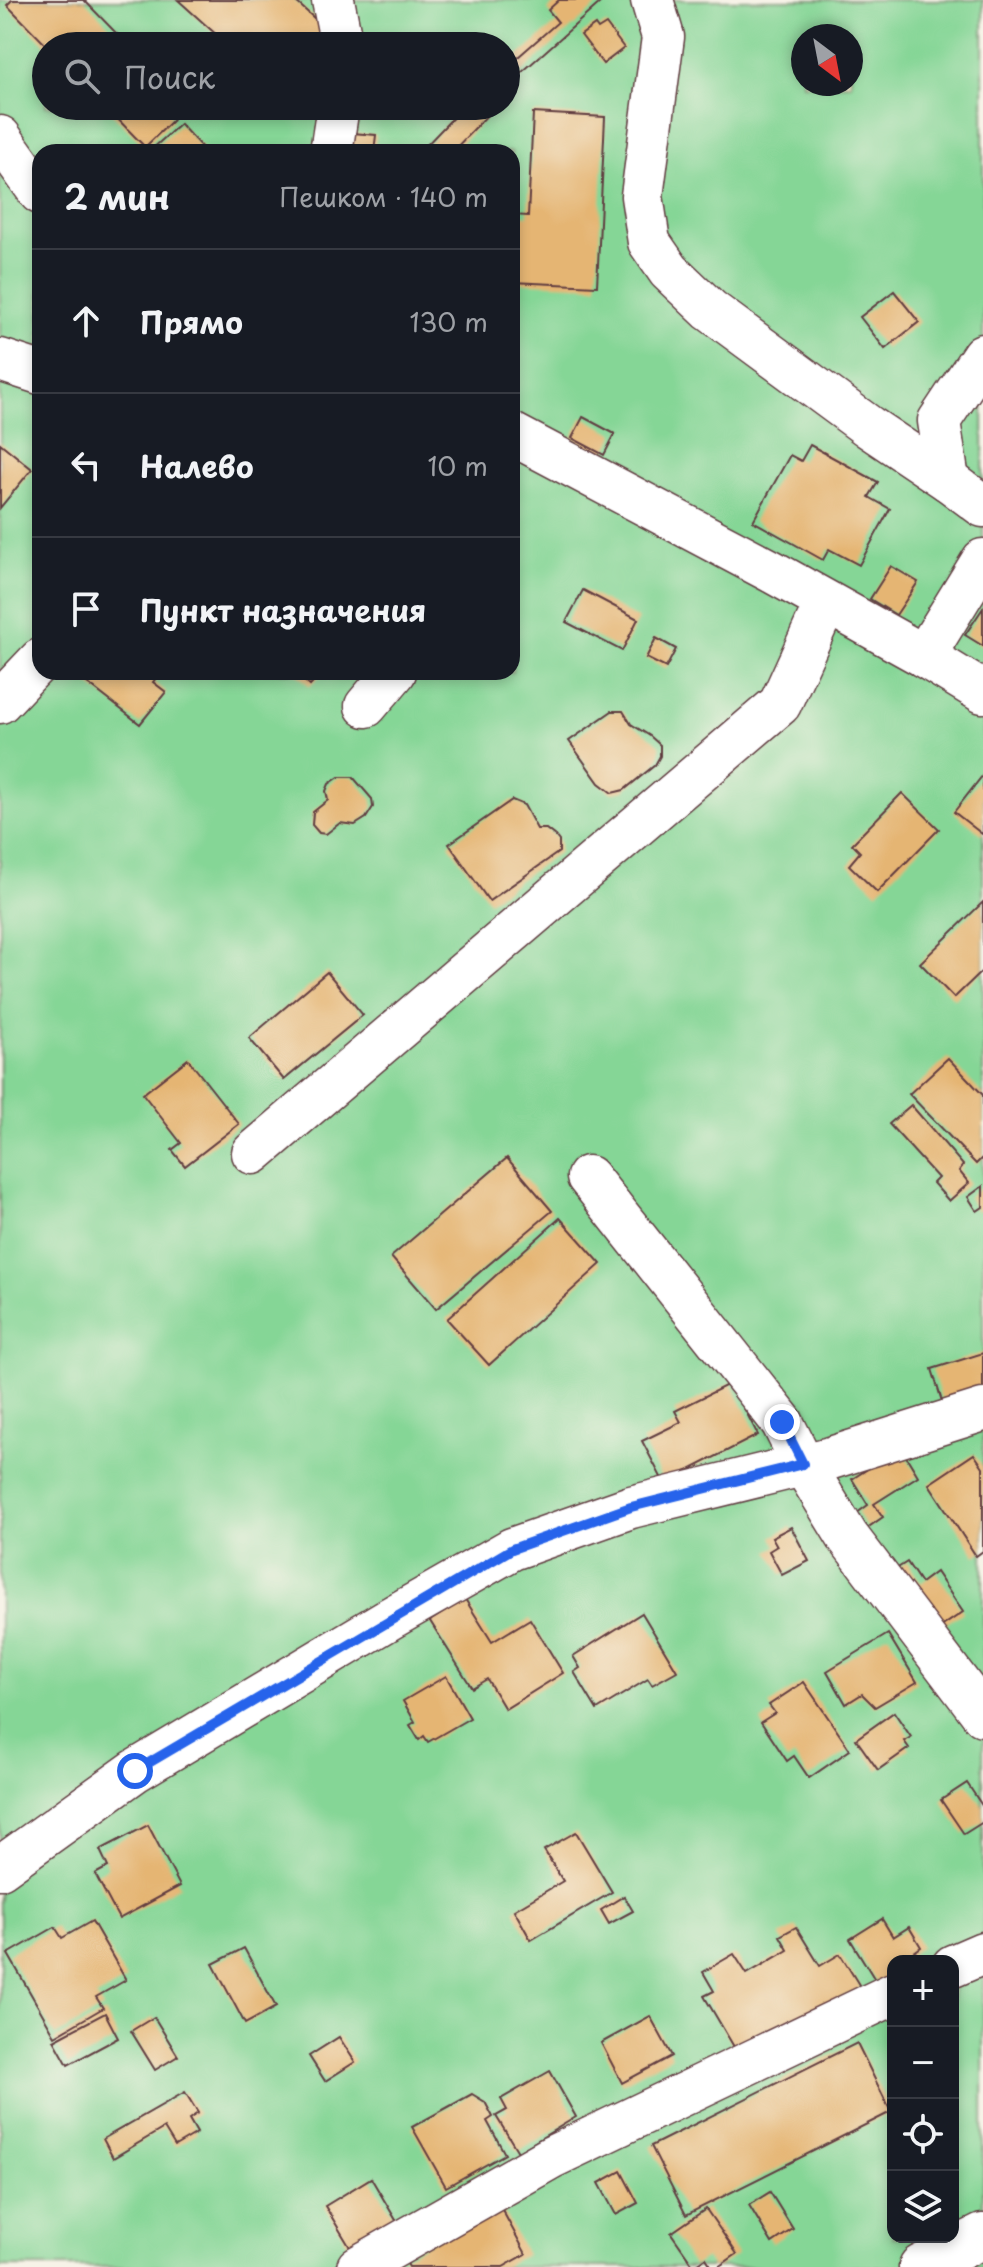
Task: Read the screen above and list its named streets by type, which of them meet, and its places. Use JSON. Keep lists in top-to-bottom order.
{
  "north": "bottom right",
  "page": {
    "search": "Поиск",
    "heading": ["2 мин", "Пешком · 140 m"],
    "list": [
      ["Прямо", "130 m"],
      ["Налево", "10 m"],
      "Пункт назначения"
    ],
    "map_buttons": ["+", "−"]
  }
}
